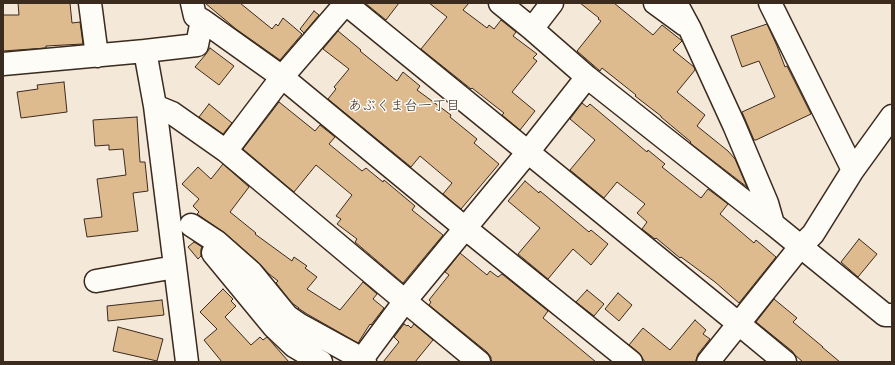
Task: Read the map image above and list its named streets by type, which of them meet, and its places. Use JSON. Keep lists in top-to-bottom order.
{
  "districts": ["あぶくま台一丁目"]
}
